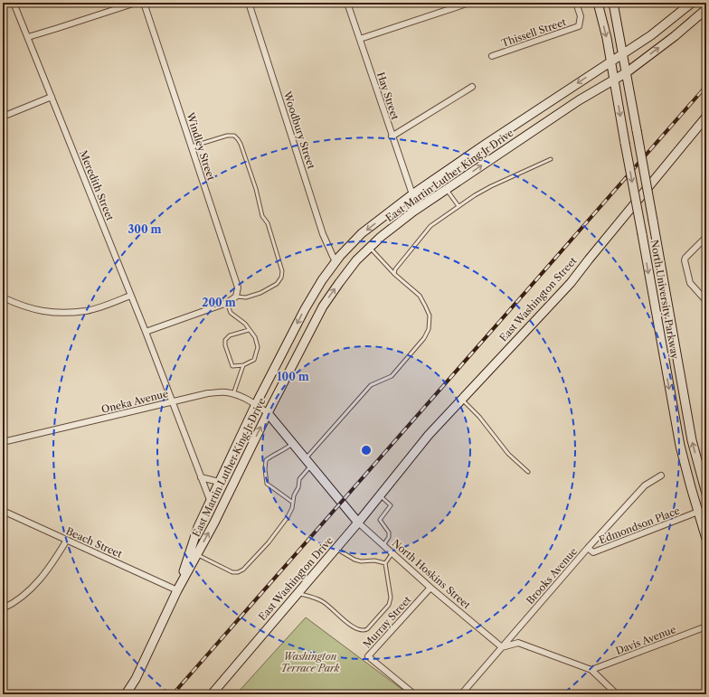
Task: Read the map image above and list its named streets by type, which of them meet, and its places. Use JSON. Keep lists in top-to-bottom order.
{
  "streets": {
    "main road": [
      "East Martin Luther King Jr Drive",
      "East Washington Street",
      "North University Parkway",
      "North Hoskins Street",
      "East Washington Drive"
    ],
    "street": [
      "Thissell Street",
      "Hay Street",
      "Woodbury Street",
      "Windley Street",
      "Meredith Street",
      "Oneka Avenue",
      "Edmondson Place",
      "Beach Street",
      "Brooks Avenue",
      "Murray Street",
      "Davis Avenue"
    ]
  },
  "crossings": [
    ["Hay Street", "East Martin Luther King Jr Drive"],
    ["Woodbury Street", "East Martin Luther King Jr Drive"],
    ["East Martin Luther King Jr Drive", "Meredith Street"],
    ["East Martin Luther King Jr Drive", "North University Parkway"],
    ["East Martin Luther King Jr Drive", "Oneka Avenue"],
    ["East Martin Luther King Jr Drive", "Beach Street"],
    ["East Martin Luther King Jr Drive", "North Hoskins Street"],
    ["Meredith Street", "Oneka Avenue"],
    ["East Washington Street", "East Washington Drive"],
    ["North University Parkway", "Edmondson Place"],
    ["Oneka Avenue", "North Hoskins Street"],
    ["Edmondson Place", "Brooks Avenue"],
    ["North Hoskins Street", "Brooks Avenue"],
    ["North Hoskins Street", "East Washington Drive"],
    ["North Hoskins Street", "Murray Street"]
  ],
  "parks": ["Washington Terrace Park"],
  "rings": ["300 m", "200 m", "100 m"]
}
